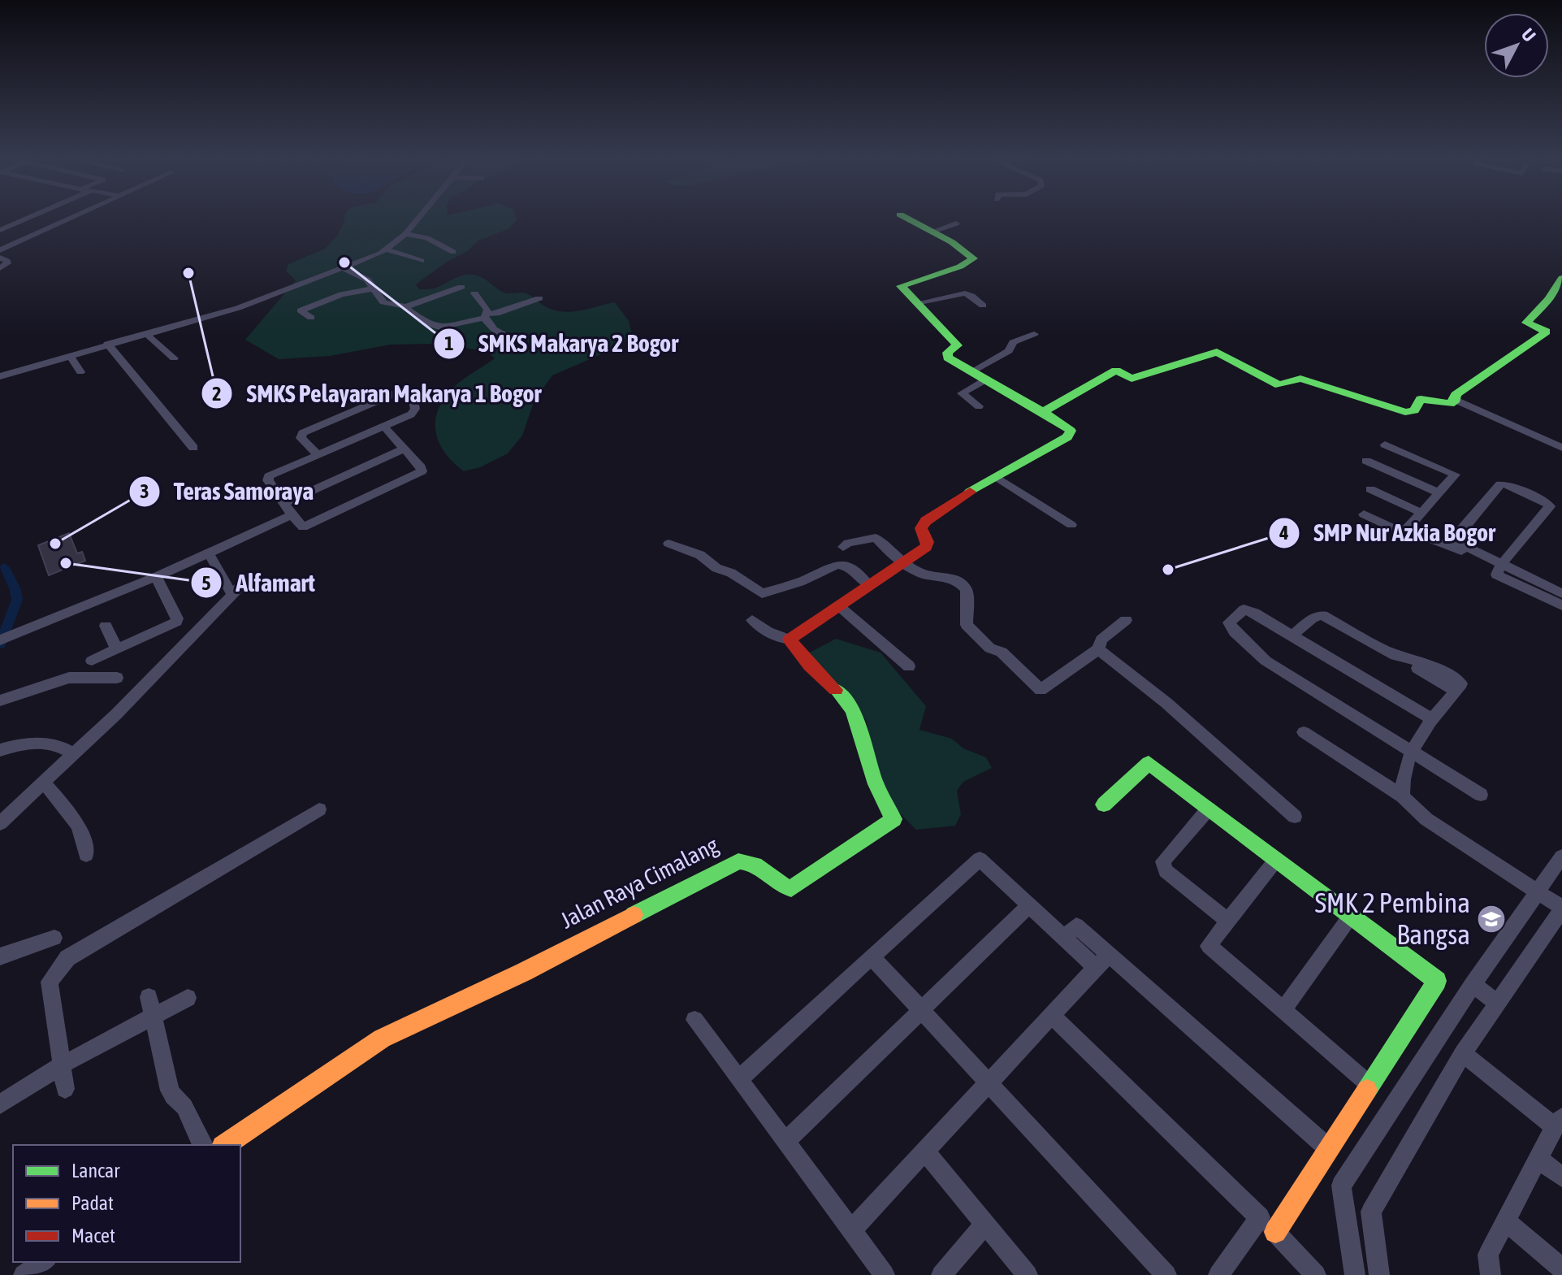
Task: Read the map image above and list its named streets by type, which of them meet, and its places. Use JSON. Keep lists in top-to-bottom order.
{
  "streets": {
    "street": ["Jalan Raya Cimalang"]
  },
  "places": {
    "other": [
      "SMKS Makarya 2 Bogor",
      "SMKS Pelayaran Makarya 1 Bogor",
      "Teras Samoraya",
      "Alfamart",
      "SMP Nur Azkia Bogor"
    ],
    "school or university": ["SMK 2 Pembina Bangsa"]
  },
  "legend": ["Lancar", "Padat", "Macet"],
  "north": "top right"
}
